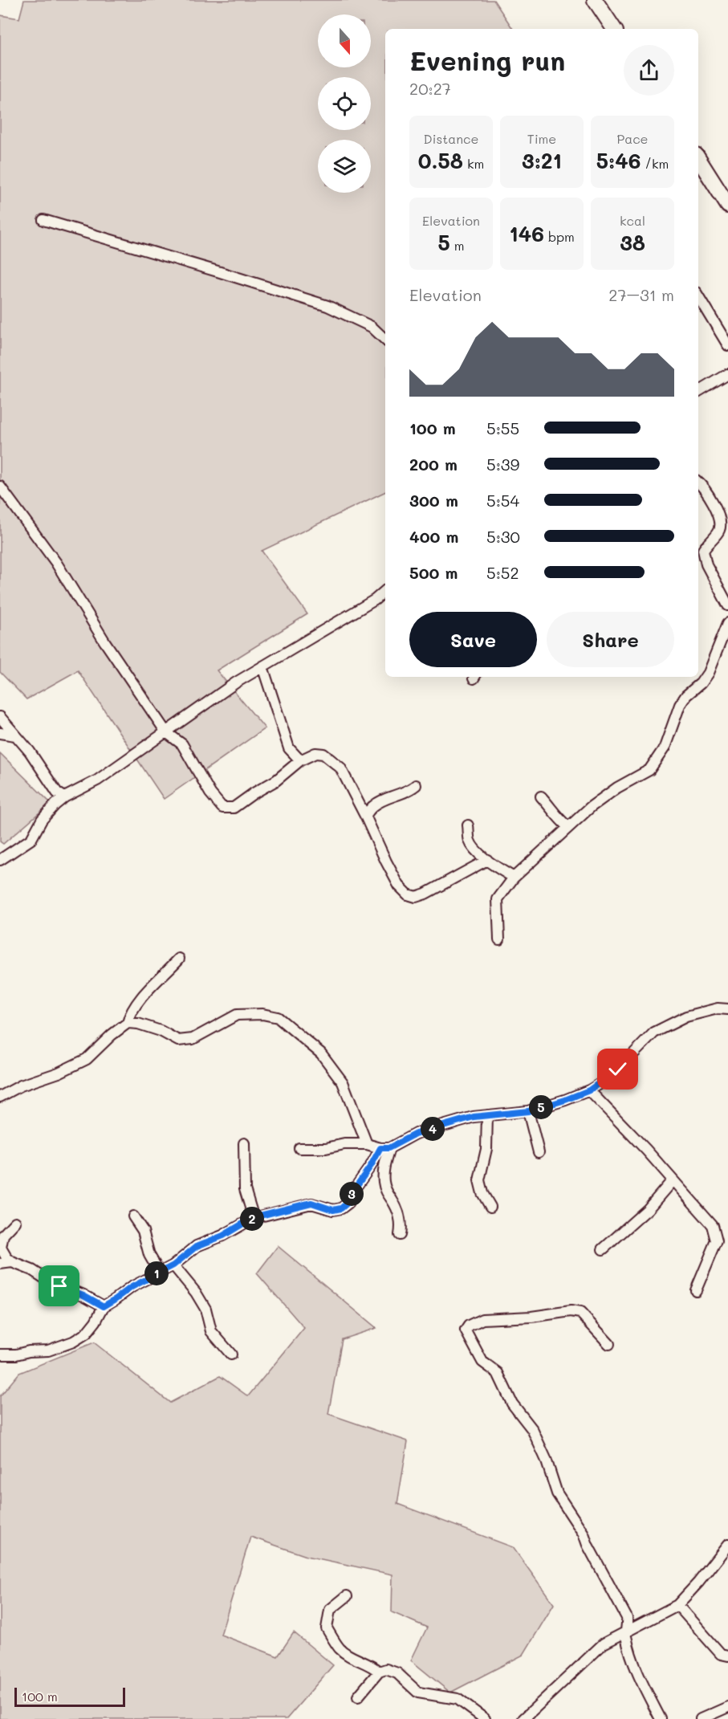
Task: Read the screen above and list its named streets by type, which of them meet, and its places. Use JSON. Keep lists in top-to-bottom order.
{
  "scale_bar": "100 m",
  "north": "bottom",
  "page": {
    "heading": ["Evening run", "20:27"],
    "stats": [
      ["Distance", "0.58 km"],
      ["Time", "3:21"],
      ["Pace", "5:46 /km"],
      ["Elevation", "5 m"],
      ["146 bpm"],
      ["kcal", "38"]
    ],
    "chart": ["Elevation", "27–31 m"],
    "list": [
      {
        "name": "100 m",
        "note": "5:55"
      },
      {
        "name": "200 m",
        "note": "5:39"
      },
      {
        "name": "300 m",
        "note": "5:54"
      },
      {
        "name": "400 m",
        "note": "5:30"
      },
      {
        "name": "500 m",
        "note": "5:52"
      }
    ],
    "buttons": ["Save", "Share"],
    "pins": [
      "5",
      "4",
      "3",
      "2",
      "1"
    ],
    "scale": "100 m"
  }
}
